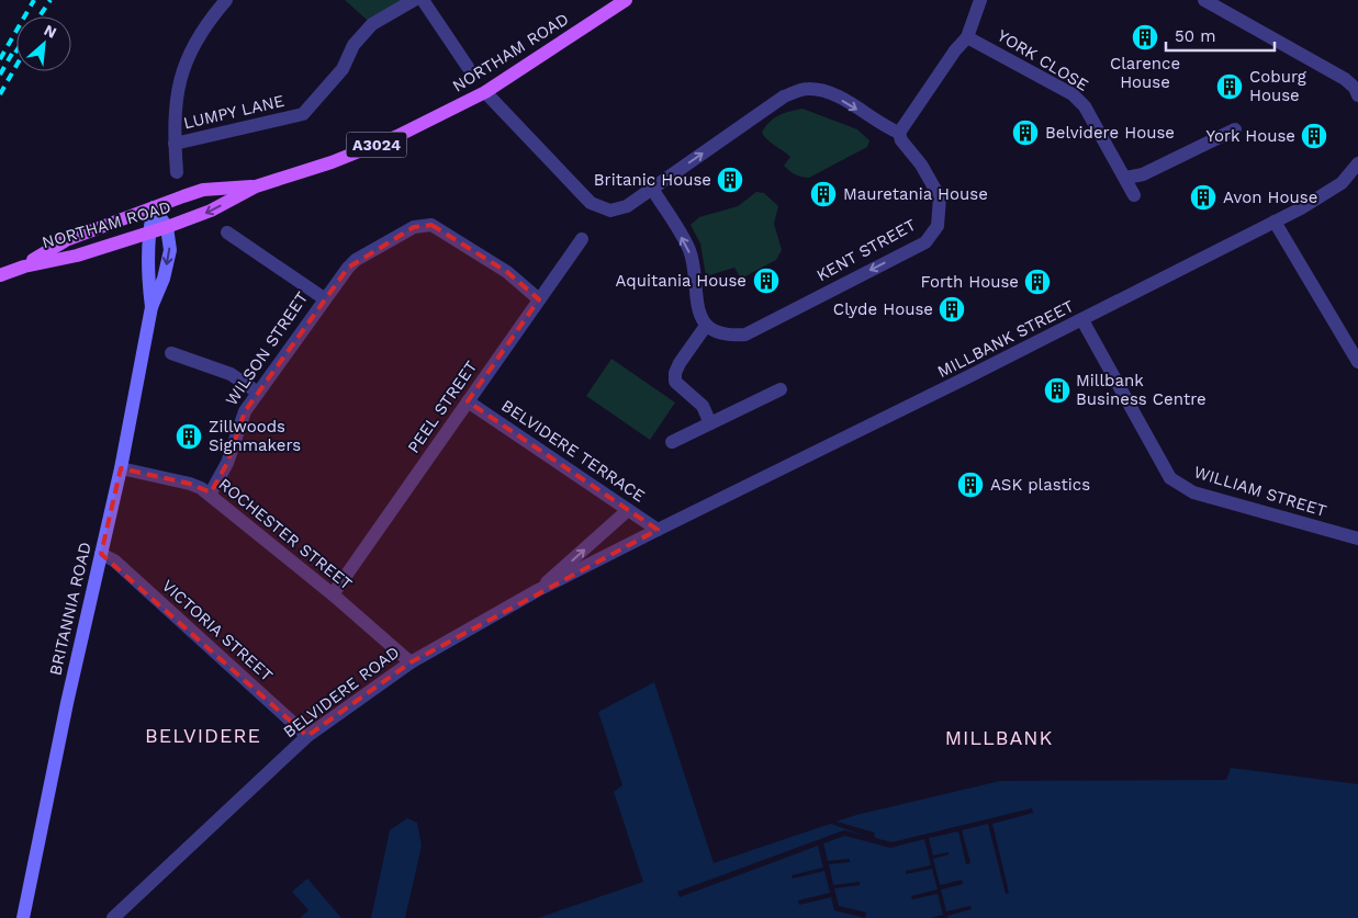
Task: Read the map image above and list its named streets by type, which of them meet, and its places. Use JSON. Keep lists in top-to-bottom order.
{
  "streets": {
    "main road": ["NORTHAM ROAD", "A3024", "BRITANNIA ROAD"],
    "street": [
      "YORK CLOSE",
      "LUMPY LANE",
      "KENT STREET",
      "MILLBANK STREET",
      "WILSON STREET",
      "PEEL STREET",
      "BELVIDERE TERRACE",
      "WILLIAM STREET",
      "ROCHESTER STREET",
      "VICTORIA STREET",
      "BELVIDERE ROAD"
    ]
  },
  "crossings": [
    ["NORTHAM ROAD", "KENT STREET"],
    ["NORTHAM ROAD", "BRITANNIA ROAD"],
    ["MILLBANK STREET", "BELVIDERE TERRACE"],
    ["MILLBANK STREET", "WILLIAM STREET"],
    ["MILLBANK STREET", "BELVIDERE ROAD"],
    ["WILSON STREET", "ROCHESTER STREET"],
    ["PEEL STREET", "BELVIDERE TERRACE"],
    ["PEEL STREET", "ROCHESTER STREET"],
    ["BELVIDERE TERRACE", "BELVIDERE ROAD"],
    ["ROCHESTER STREET", "BRITANNIA ROAD"],
    ["ROCHESTER STREET", "BELVIDERE ROAD"],
    ["BRITANNIA ROAD", "VICTORIA STREET"],
    ["VICTORIA STREET", "BELVIDERE ROAD"]
  ],
  "districts": ["BELVIDERE", "MILLBANK"],
  "places": {
    "building": [
      "Clarence House",
      "Coburg House",
      "Belvidere House",
      "York House",
      "Britanic House",
      "Mauretania House",
      "Avon House",
      "Aquitania House",
      "Forth House",
      "Clyde House",
      "Millbank Business Centre",
      "Zillwoods Signmakers",
      "ASK plastics"
    ]
  },
  "scale_bar": "50 m",
  "north": "top right"
}
